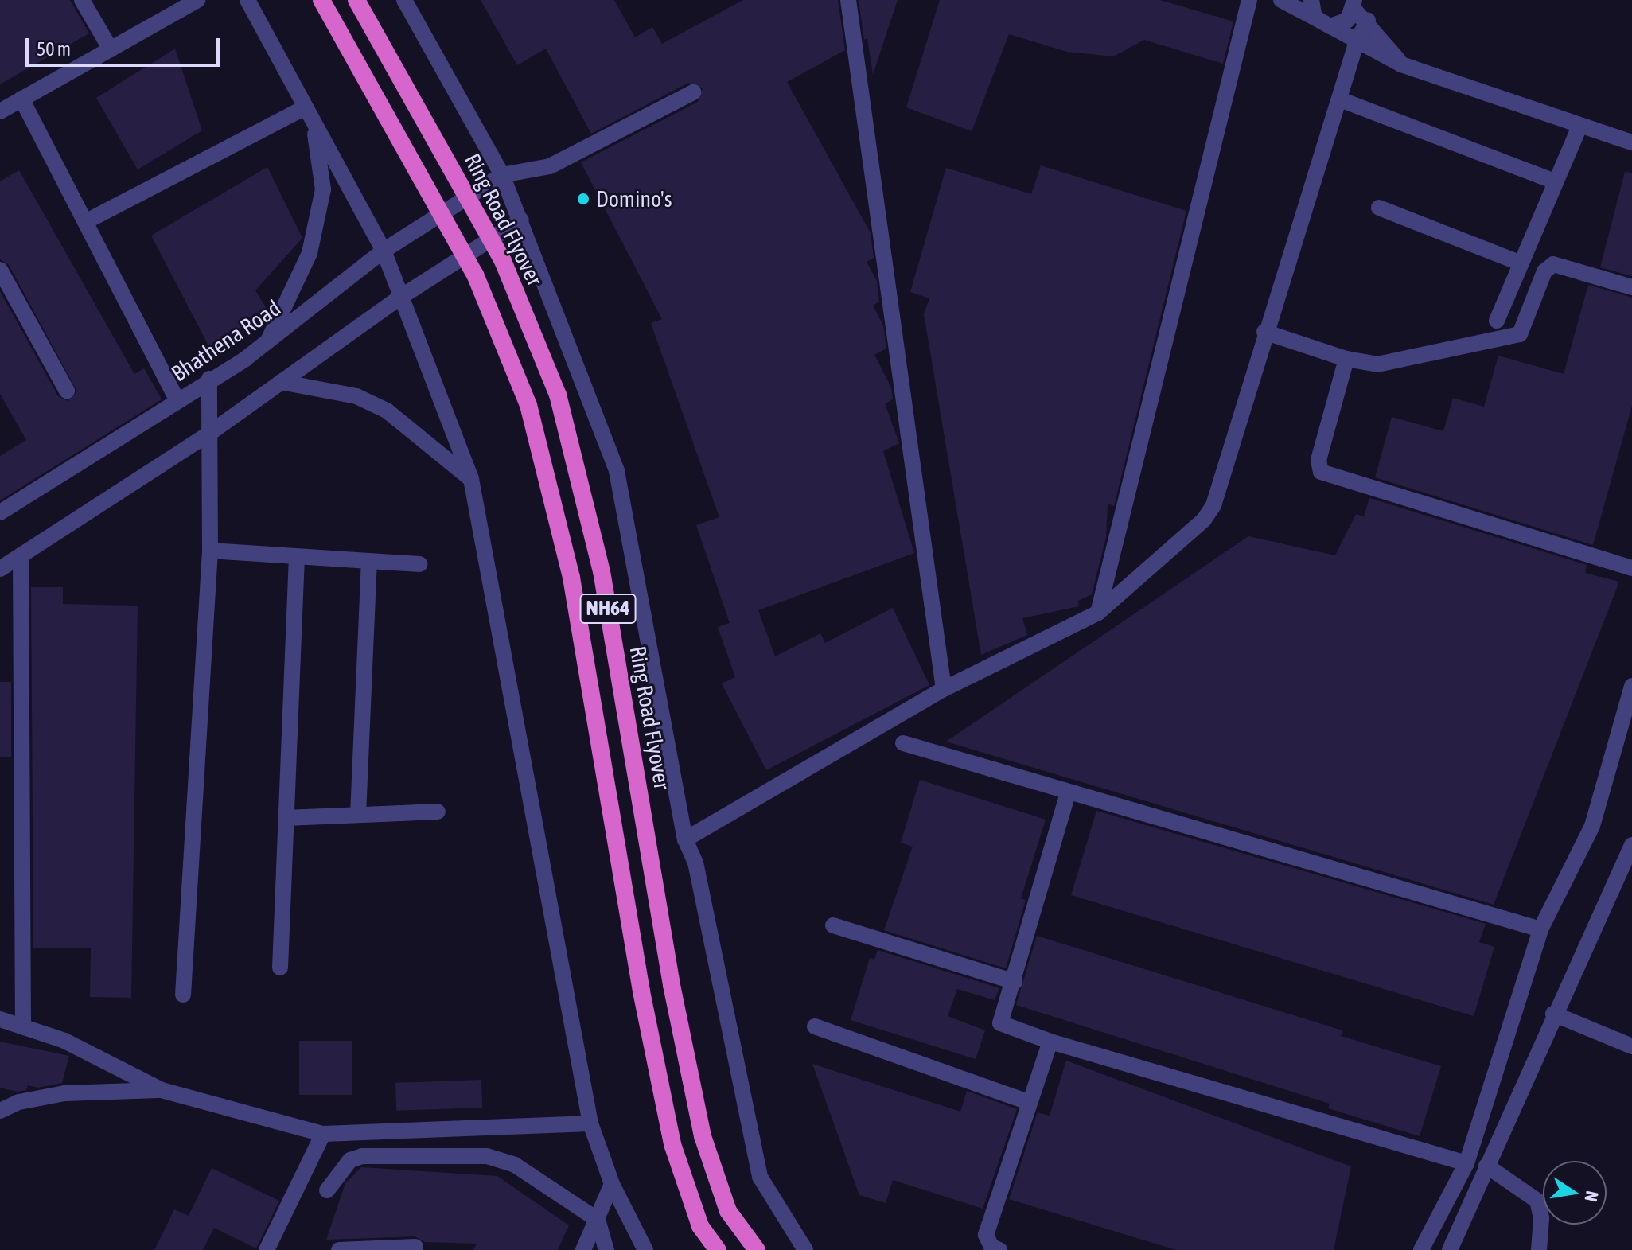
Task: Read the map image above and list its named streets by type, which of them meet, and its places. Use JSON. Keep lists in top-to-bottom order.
{
  "streets": {
    "highway": ["Ring Road Flyover", "NH64"],
    "street": ["Bhathena Road"]
  },
  "places": ["Domino's"],
  "scale_bar": "50 m",
  "north": "right"
}
